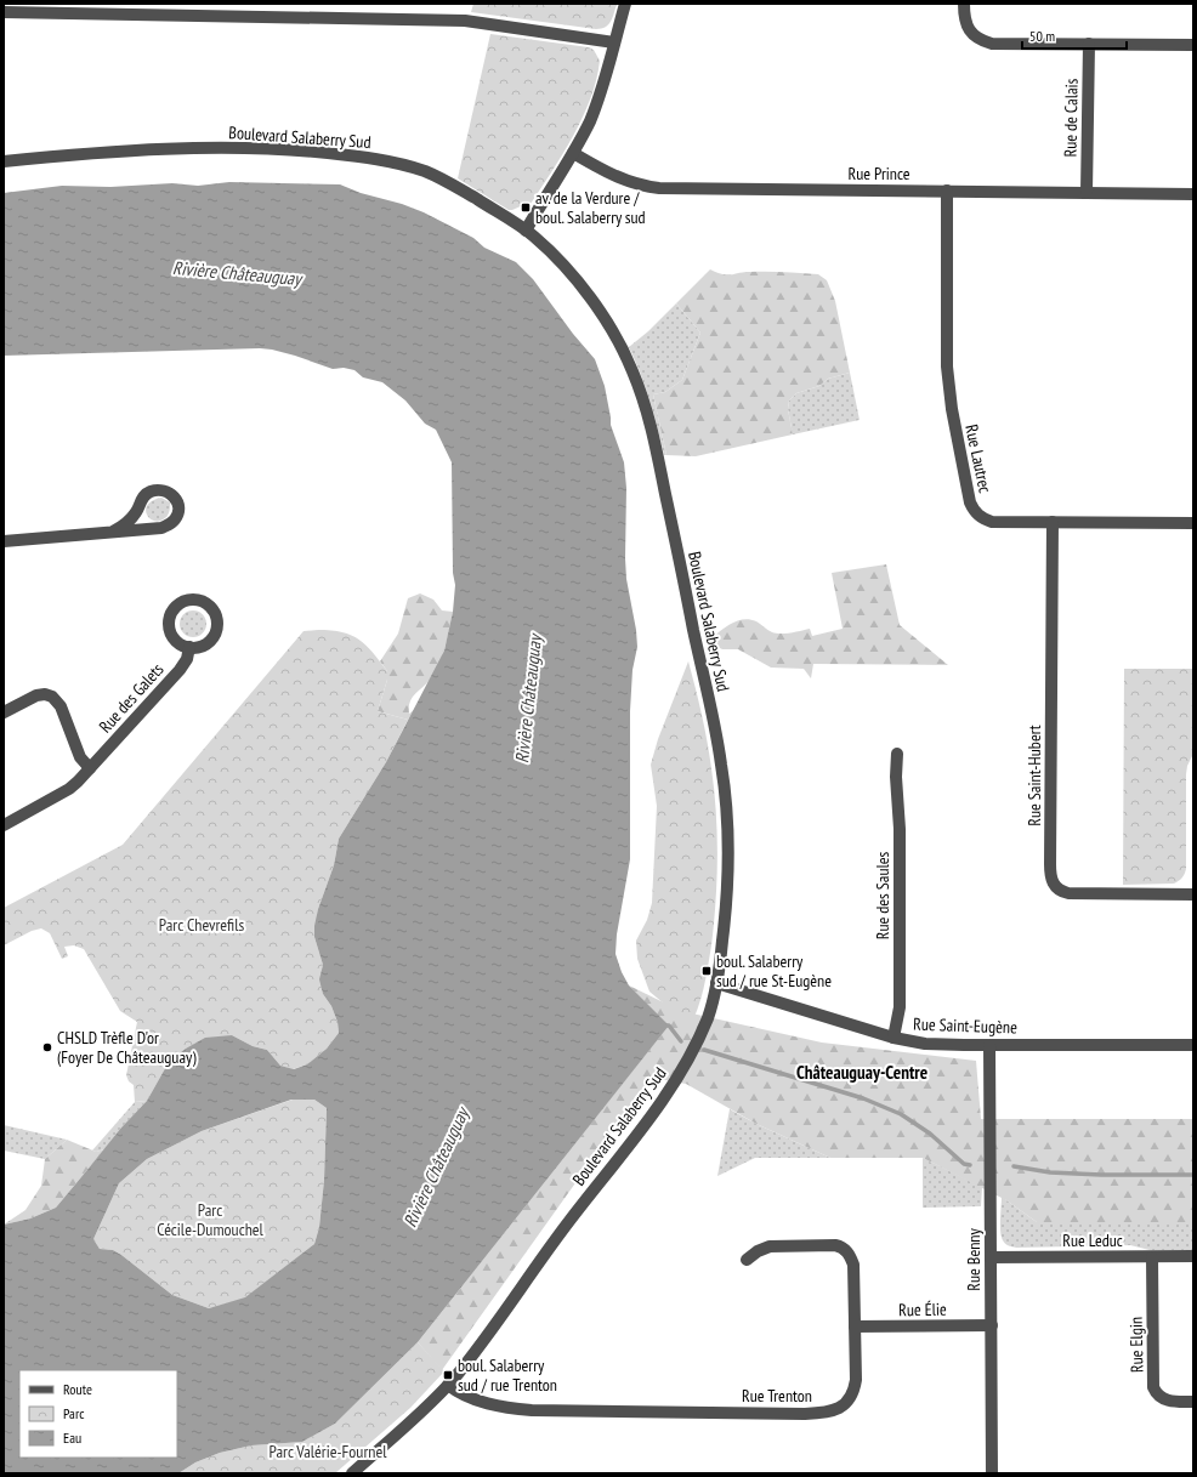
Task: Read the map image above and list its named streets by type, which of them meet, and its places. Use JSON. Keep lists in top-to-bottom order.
{
  "streets": {
    "street": [
      "Rue de Calais",
      "Boulevard Salaberry Sud",
      "Rue Prince",
      "Rue Lautrec",
      "Rue des Galets",
      "Rue Saint-Hubert",
      "Rue des Saules",
      "Rue Saint-Eugène",
      "Rue Leduc",
      "Rue Benny",
      "Rue Élie",
      "Rue Elgin",
      "Rue Trenton"
    ]
  },
  "crossings": [
    ["Rue de Calais", "Rue Prince"],
    ["Boulevard Salaberry Sud", "Rue Saint-Eugène"],
    ["Boulevard Salaberry Sud", "Rue Trenton"],
    ["Rue Prince", "Rue Lautrec"],
    ["Rue Lautrec", "Rue Saint-Hubert"],
    ["Rue des Saules", "Rue Saint-Eugène"],
    ["Rue Saint-Eugène", "Rue Benny"],
    ["Rue Leduc", "Rue Benny"],
    ["Rue Leduc", "Rue Elgin"],
    ["Rue Benny", "Rue Élie"],
    ["Rue Élie", "Rue Trenton"]
  ],
  "districts": ["Châteauguay-Centre"],
  "water": ["Rivière Châteauguay"],
  "parks": ["Parc Chevrefils", "Parc Cécile-Dumouchel", "Parc Valérie-Fournel"],
  "places": {
    "transit": ["av. de la Verdure / boul. Salaberry sud", "boul. Salaberry sud / rue St-Eugène", "boul. Salaberry sud / rue Trenton"],
    "other": ["CHSLD Trèfle D'or (Foyer De Châteauguay)"]
  },
  "legend": ["Route", "Parc", "Eau"],
  "scale_bar": "50 m"
}
